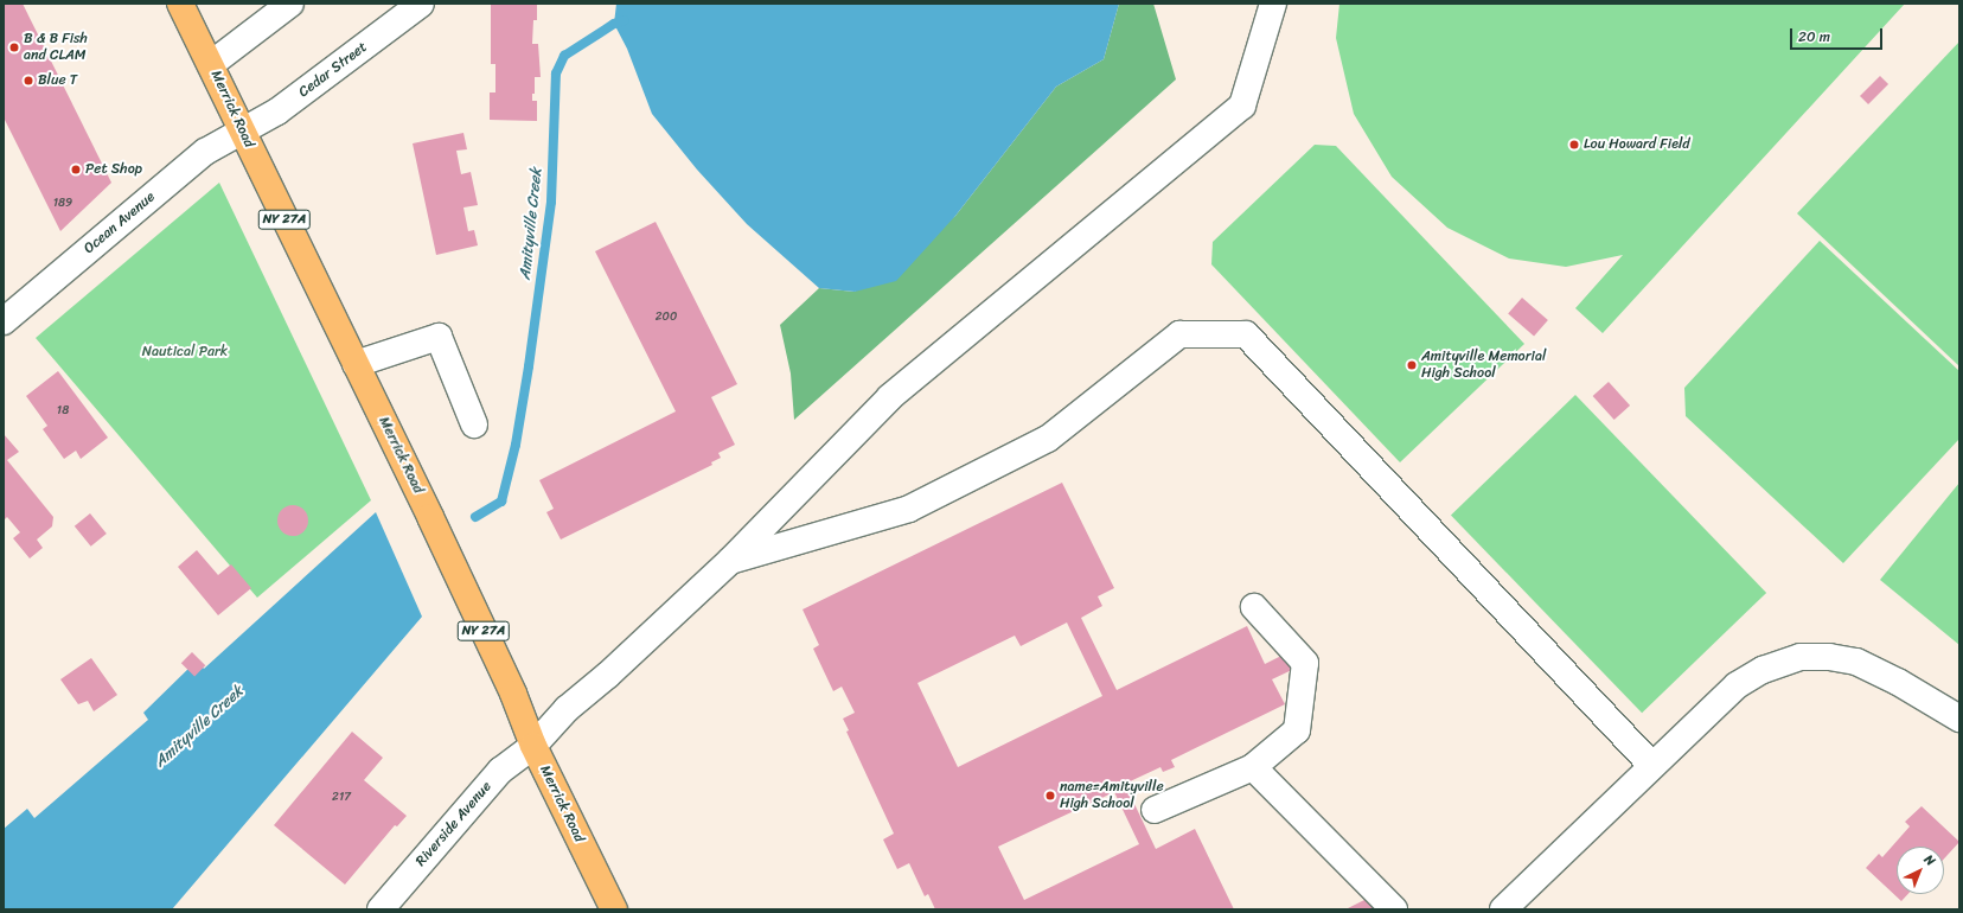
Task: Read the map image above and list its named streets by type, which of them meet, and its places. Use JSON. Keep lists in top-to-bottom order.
{
  "streets": {
    "main road": ["Merrick Road", "NY 27A"],
    "street": ["Cedar Street", "Ocean Avenue", "Riverside Avenue"]
  },
  "crossings": [
    ["Cedar Street", "Merrick Road"],
    ["Cedar Street", "Ocean Avenue"],
    ["Merrick Road", "Ocean Avenue"],
    ["Merrick Road", "Riverside Avenue"]
  ],
  "water": ["Amityville Creek"],
  "parks": ["Nautical Park"],
  "places": [
    "B & B Fish and CLAM",
    "Blue T",
    "Lou Howard Field",
    "Pet Shop",
    "Amityville Memorial High School",
    "name=Amityville High School"
  ],
  "house_numbers": [
    "189",
    "200",
    "18",
    "217"
  ],
  "scale_bar": "20 m",
  "north": "top right"
}
